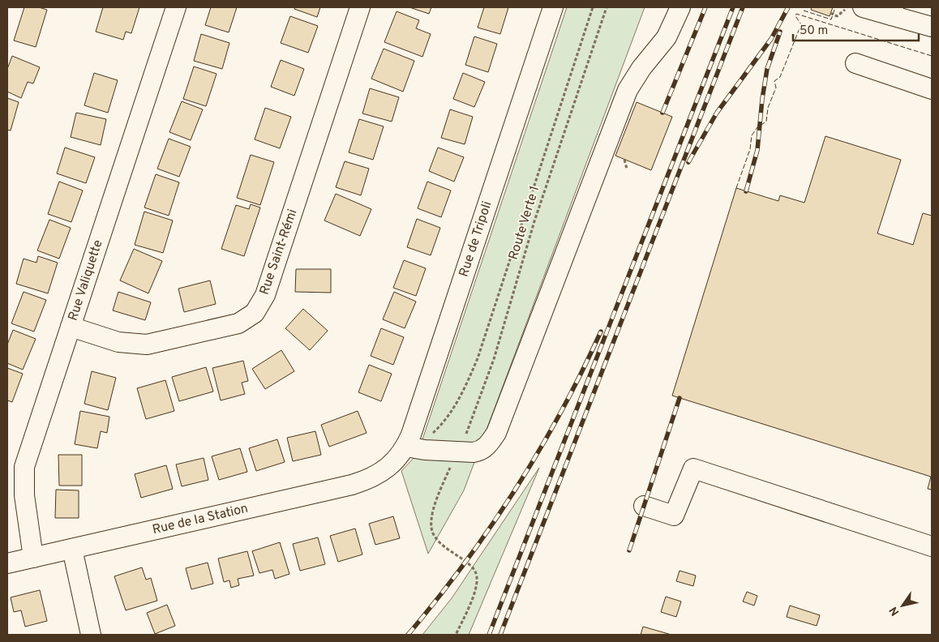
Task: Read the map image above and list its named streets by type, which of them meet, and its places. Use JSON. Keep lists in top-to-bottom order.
{
  "streets": {
    "street": [
      "Rue de Tripoli",
      "Rue Saint-Rémi",
      "Rue Valiquette",
      "Rue de la Station"
    ],
    "path": ["Route Verte 1"]
  },
  "crossings": [
    ["Rue de Tripoli", "Rue de la Station"],
    ["Rue Saint-Rémi", "Rue Valiquette"],
    ["Rue Valiquette", "Rue de la Station"]
  ],
  "scale_bar": "50 m",
  "north": "bottom left"
}
